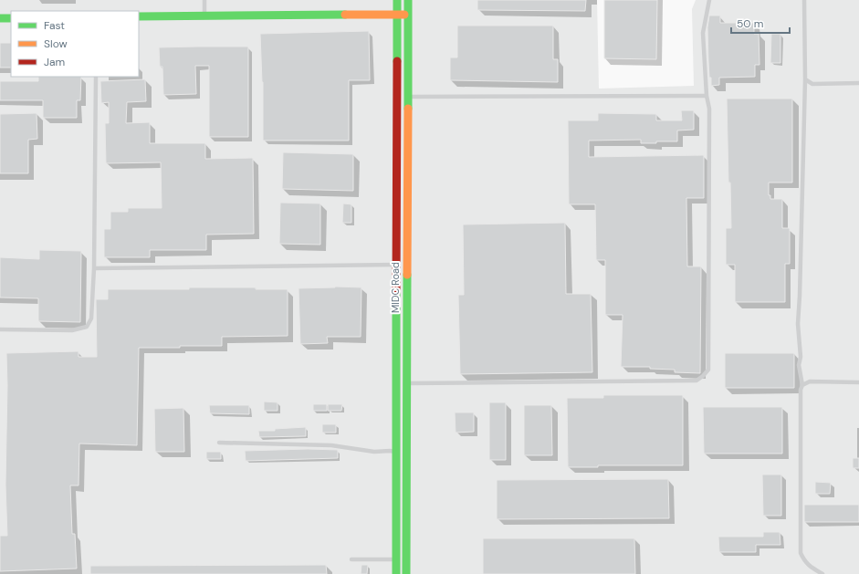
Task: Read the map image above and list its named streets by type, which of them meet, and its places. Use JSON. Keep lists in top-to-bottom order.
{
  "streets": {
    "street": ["MIDC Road"]
  },
  "legend": ["Fast", "Slow", "Jam"],
  "scale_bar": "50 m"
}
